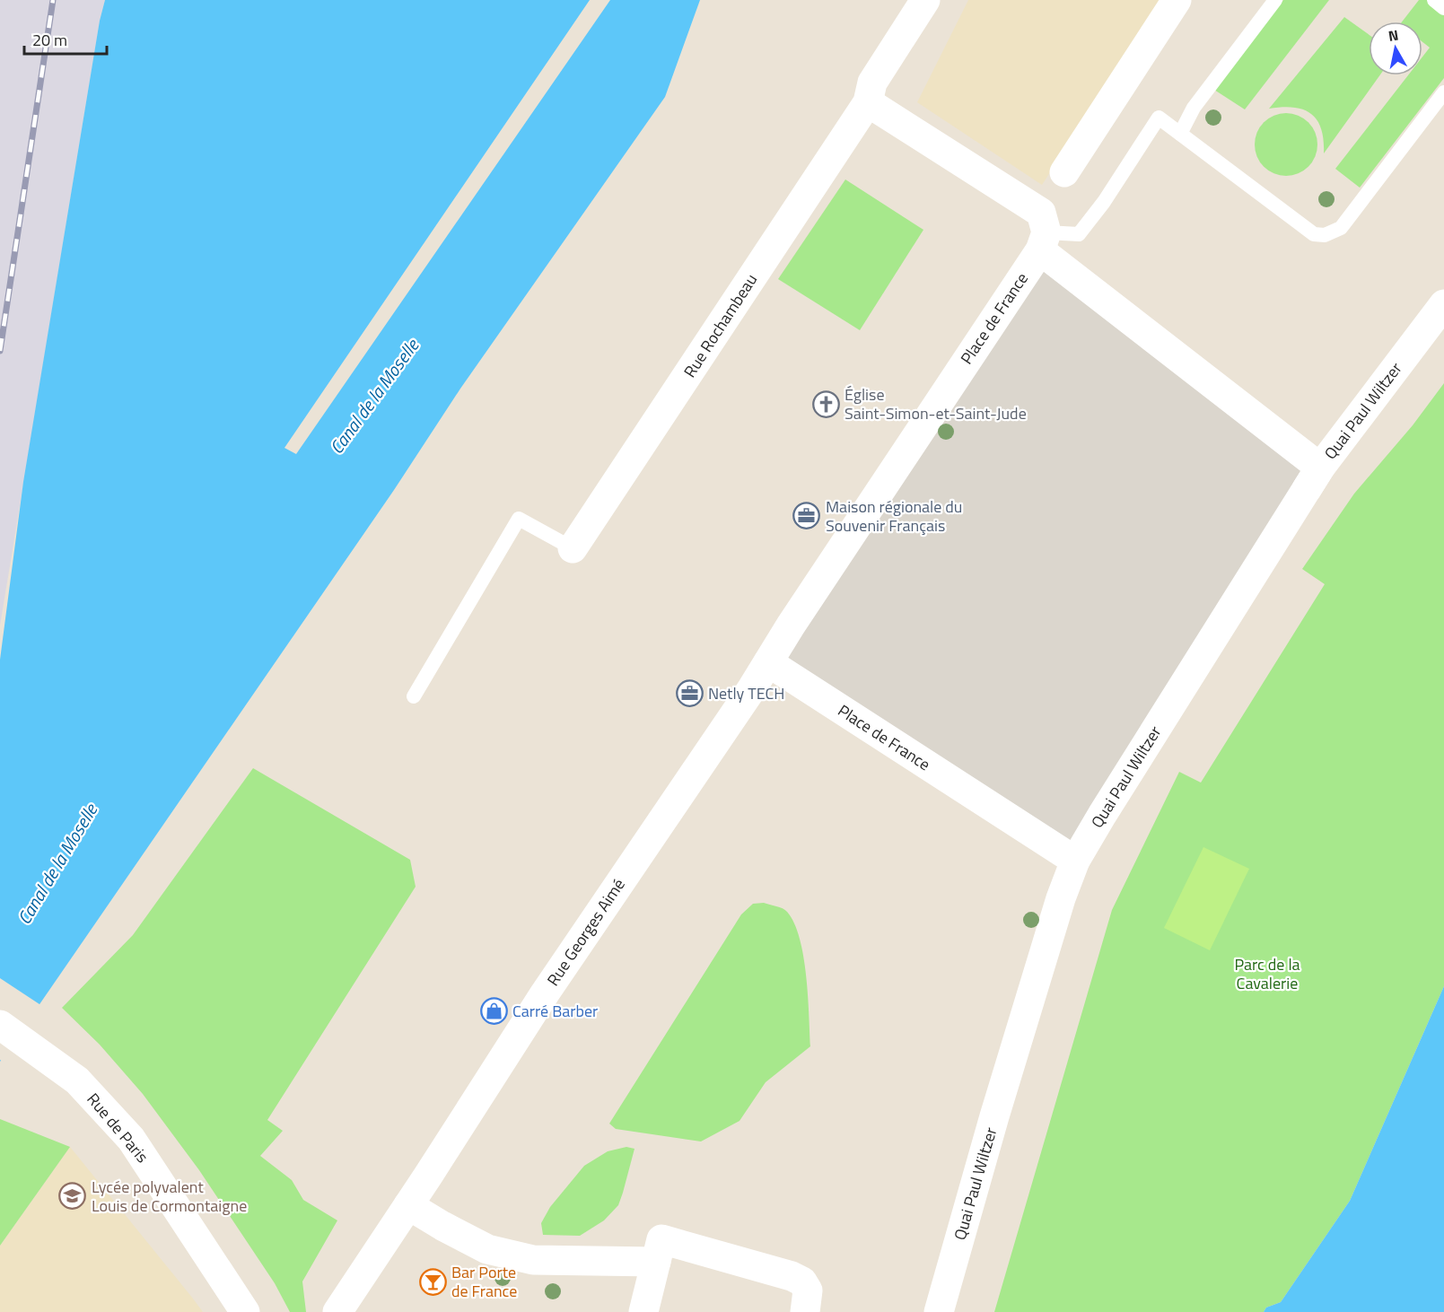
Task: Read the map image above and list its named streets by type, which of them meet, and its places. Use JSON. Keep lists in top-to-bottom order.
{
  "streets": {
    "street": [
      "Place de France",
      "Rue Rochambeau",
      "Quai Paul Wiltzer",
      "Rue Georges Aimé",
      "Rue de Paris"
    ]
  },
  "crossings": [
    ["Place de France", "Quai Paul Wiltzer"],
    ["Place de France", "Rue Georges Aimé"]
  ],
  "water": ["Canal de la Moselle"],
  "parks": ["Parc de la Cavalerie"],
  "places": {
    "church": ["Église Saint-Simon-et-Saint-Jude"],
    "office": ["Maison régionale du Souvenir Français", "Netly TECH"],
    "shop": ["Carré Barber"],
    "school or university": ["Lycée polyvalent Louis de Cormontaigne"],
    "bar": ["Bar Porte de France"]
  },
  "scale_bar": "20 m",
  "north": "top"
}
